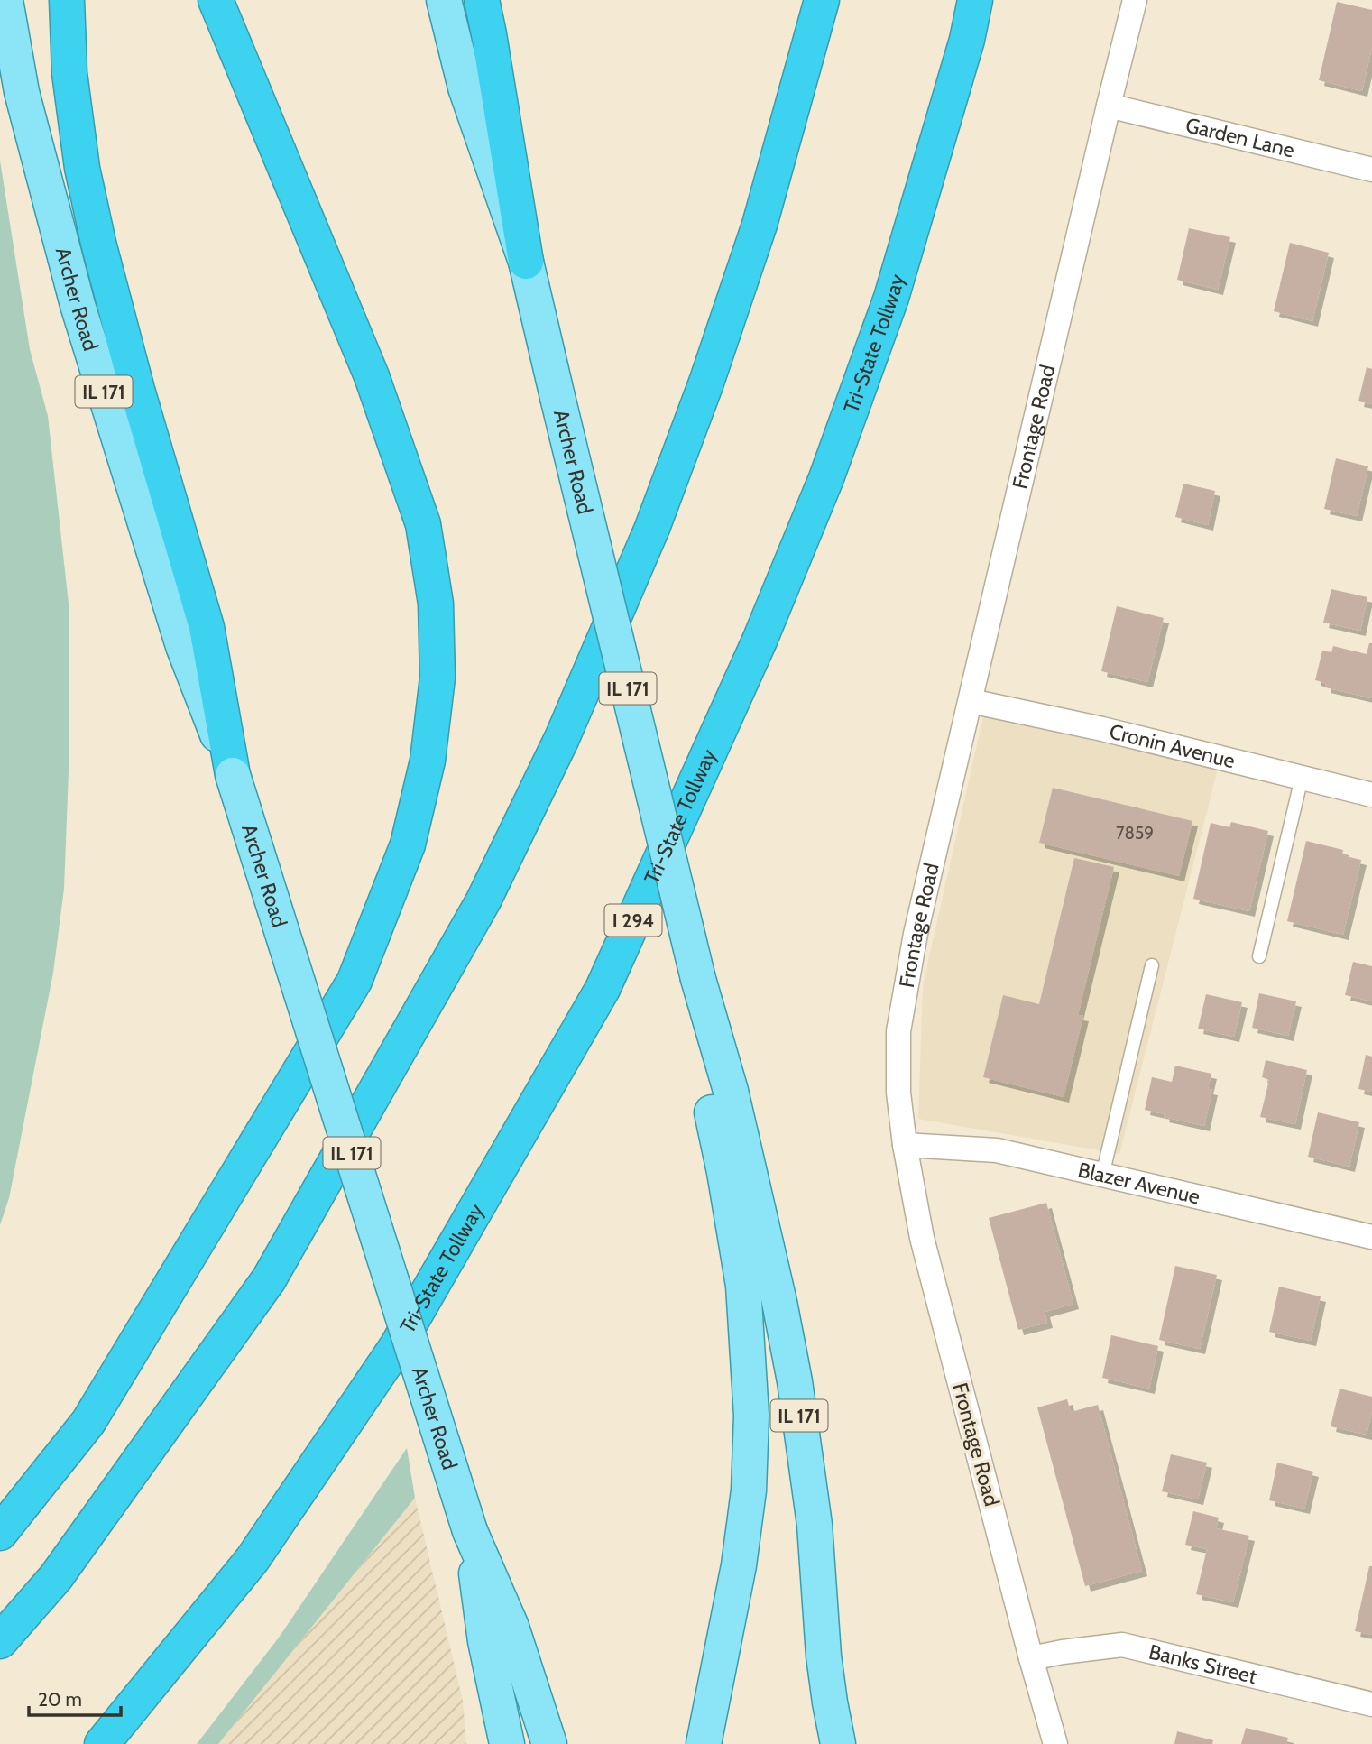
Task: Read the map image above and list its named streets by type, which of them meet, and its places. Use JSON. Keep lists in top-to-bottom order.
{
  "streets": {
    "highway": ["Tri-State Tollway", "I 294"],
    "main road": ["Archer Road", "IL 171"],
    "street": [
      "Garden Lane",
      "Frontage Road",
      "Cronin Avenue",
      "Blazer Avenue",
      "Banks Street"
    ]
  },
  "crossings": [
    ["Garden Lane", "Frontage Road"],
    ["Archer Road", "IL 171"],
    ["Frontage Road", "Cronin Avenue"],
    ["Frontage Road", "Blazer Avenue"],
    ["Frontage Road", "Banks Street"]
  ],
  "house_numbers": ["7859"],
  "scale_bar": "20 m"
}
